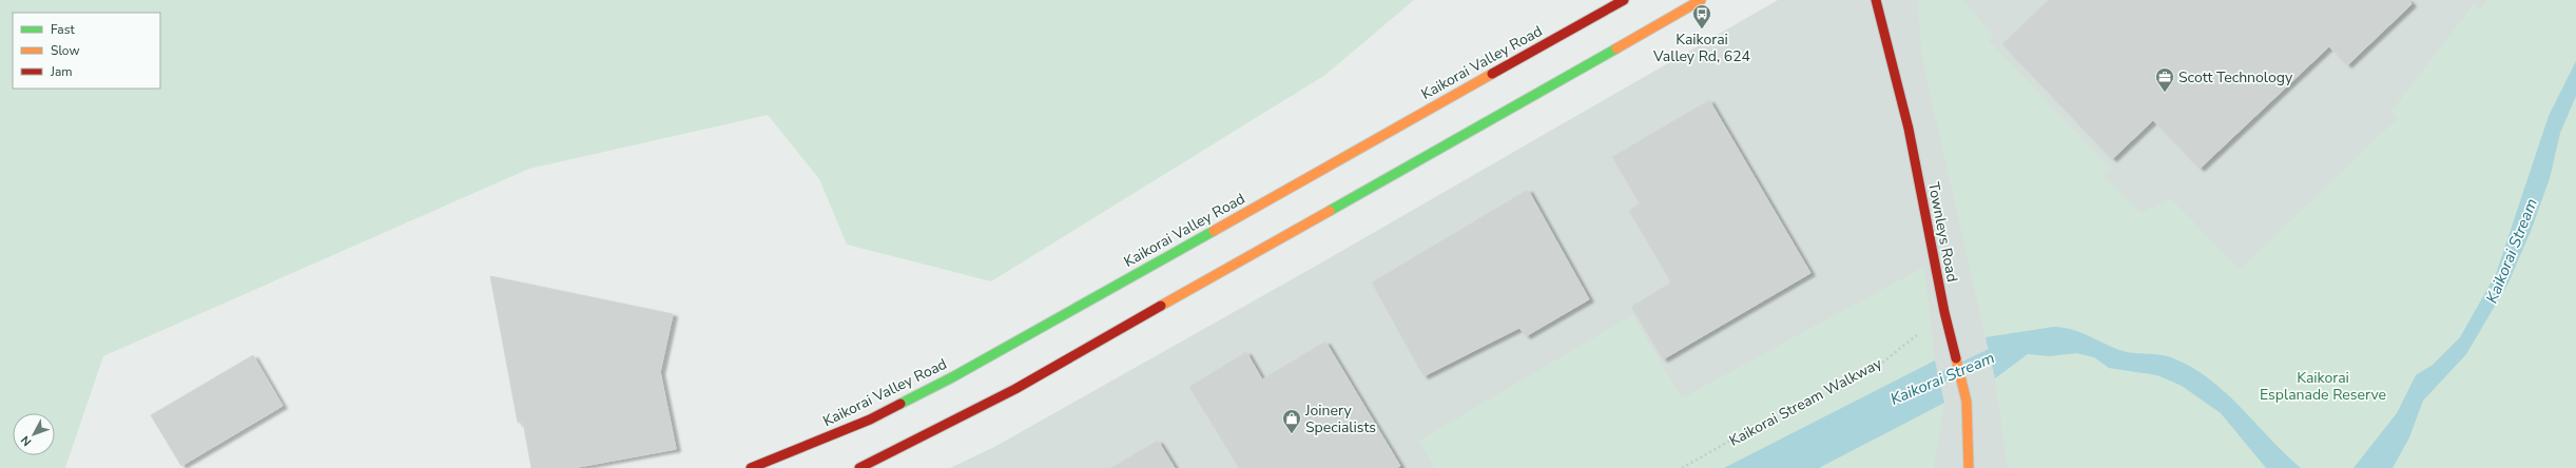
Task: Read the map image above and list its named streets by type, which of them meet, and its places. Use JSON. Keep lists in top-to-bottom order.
{
  "streets": {
    "main road": ["Kaikorai Valley Road", "Townleys Road"],
    "path": ["Kaikorai Stream Walkway"]
  },
  "crossings": [
    ["Townleys Road", "Kaikorai Stream Walkway"]
  ],
  "water": ["Kaikorai Stream"],
  "parks": ["Kaikorai Esplanade Reserve"],
  "places": {
    "bus stop": ["Kaikorai Valley Rd, 624"],
    "office": ["Scott Technology"],
    "shop": ["Joinery Specialists"]
  },
  "legend": ["Fast", "Slow", "Jam"],
  "north": "bottom left"
}
